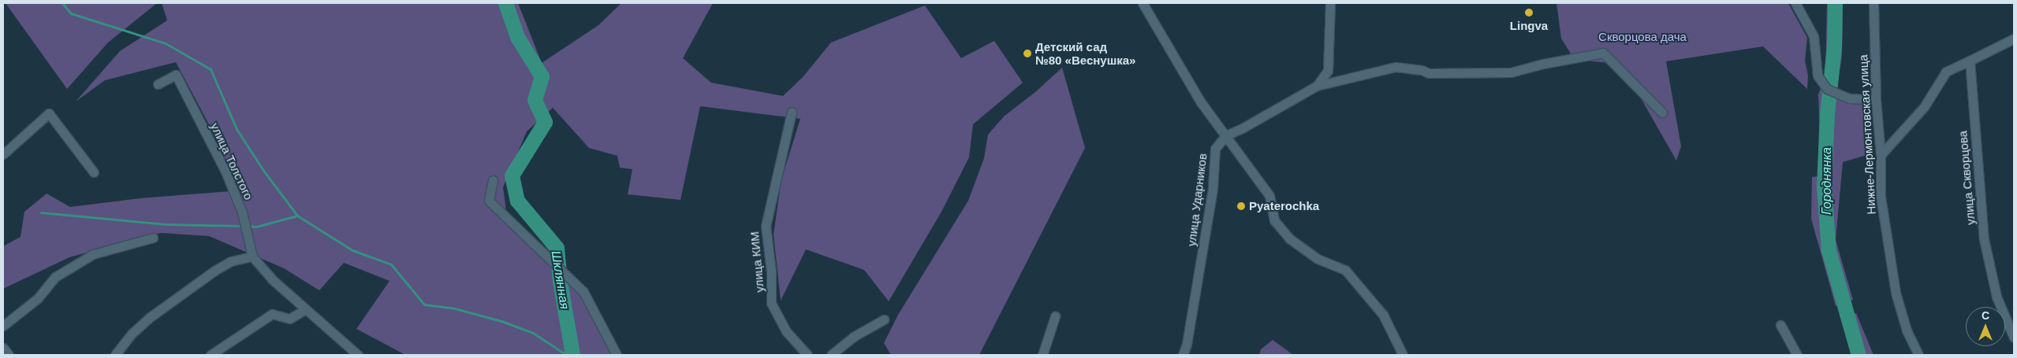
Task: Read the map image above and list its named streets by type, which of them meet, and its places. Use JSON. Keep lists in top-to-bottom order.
{
  "streets": {
    "street": [
      "Нижне-Лермонтовская улица",
      "улица Толстого",
      "улица Скворцова",
      "улица Ударников",
      "улица КИМ"
    ]
  },
  "water": ["Городнянка", "Шклянная"],
  "parks": ["Скворцова дача"],
  "places": ["Lingva", "Детский сад №80 «Веснушка»", "Pyaterochka"],
  "north": "top"
}
